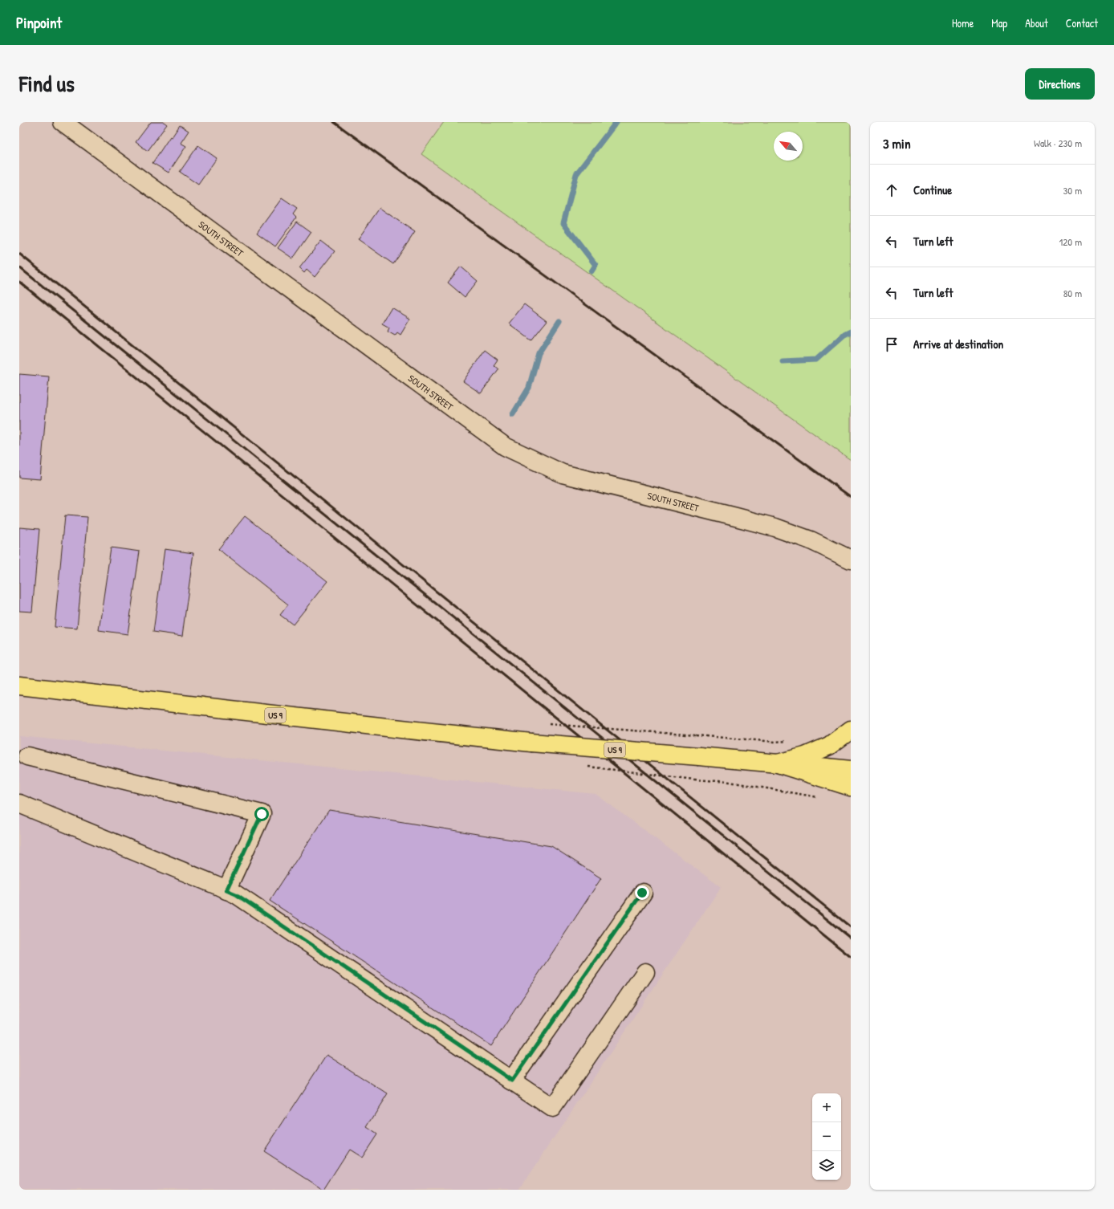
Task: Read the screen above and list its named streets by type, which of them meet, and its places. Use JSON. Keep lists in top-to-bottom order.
{
  "streets": {
    "main road": ["US 9"],
    "street": ["SOUTH STREET"]
  },
  "north": "top left",
  "page": {
    "header": "Pinpoint",
    "nav": [
      "Home",
      "Map",
      "About",
      "Contact"
    ],
    "title": "Find us",
    "buttons": "Directions",
    "heading": ["3 min", "Walk · 230 m"],
    "list": [
      ["Continue", "30 m"],
      ["Turn left", "120 m"],
      ["Turn left", "80 m"],
      "Arrive at destination"
    ],
    "map_buttons": ["+", "−"]
  }
}
